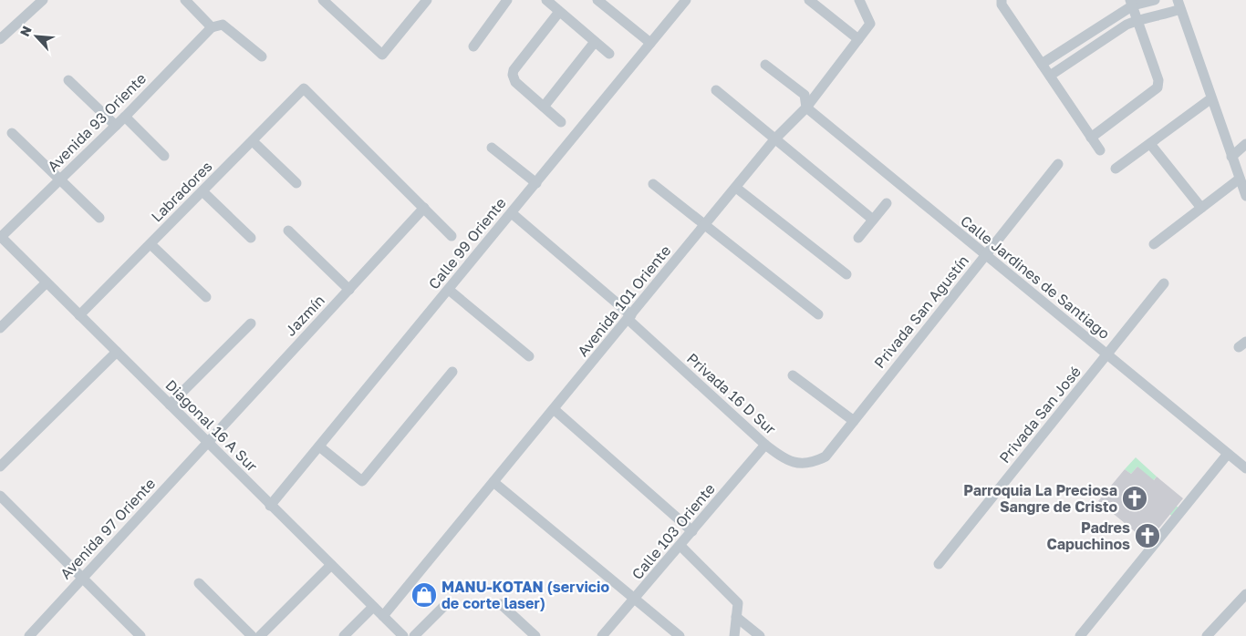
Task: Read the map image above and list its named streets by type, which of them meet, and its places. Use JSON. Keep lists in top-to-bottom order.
{
  "streets": {
    "street": [
      "Avenida 93 Oriente",
      "Labradores",
      "Calle 99 Oriente",
      "Calle Jardines de Santiago",
      "Avenida 101 Oriente",
      "Privada San Agustín",
      "Jazmín",
      "Privada 16 D Sur",
      "Privada San José",
      "Diagonal 16 A Sur",
      "Avenida 97 Oriente",
      "Calle 103 Oriente"
    ]
  },
  "crossings": [
    ["Avenida 93 Oriente", "Diagonal 16 A Sur"],
    ["Labradores", "Jazmín"],
    ["Labradores", "Diagonal 16 A Sur"],
    ["Calle 99 Oriente", "Privada 16 D Sur"],
    ["Calle 99 Oriente", "Diagonal 16 A Sur"],
    ["Calle Jardines de Santiago", "Avenida 101 Oriente"],
    ["Calle Jardines de Santiago", "Privada San Agustín"],
    ["Calle Jardines de Santiago", "Privada San José"],
    ["Avenida 101 Oriente", "Privada 16 D Sur"],
    ["Avenida 101 Oriente", "Diagonal 16 A Sur"],
    ["Privada San Agustín", "Privada 16 D Sur"],
    ["Jazmín", "Diagonal 16 A Sur"],
    ["Jazmín", "Avenida 97 Oriente"],
    ["Privada 16 D Sur", "Calle 103 Oriente"],
    ["Diagonal 16 A Sur", "Avenida 97 Oriente"]
  ],
  "places": {
    "church": ["Parroquia La Preciosa Sangre de Cristo", "Padres Capuchinos"],
    "shop": ["MANU-KOTAN (servicio de corte laser)"]
  },
  "north": "top left"
}
